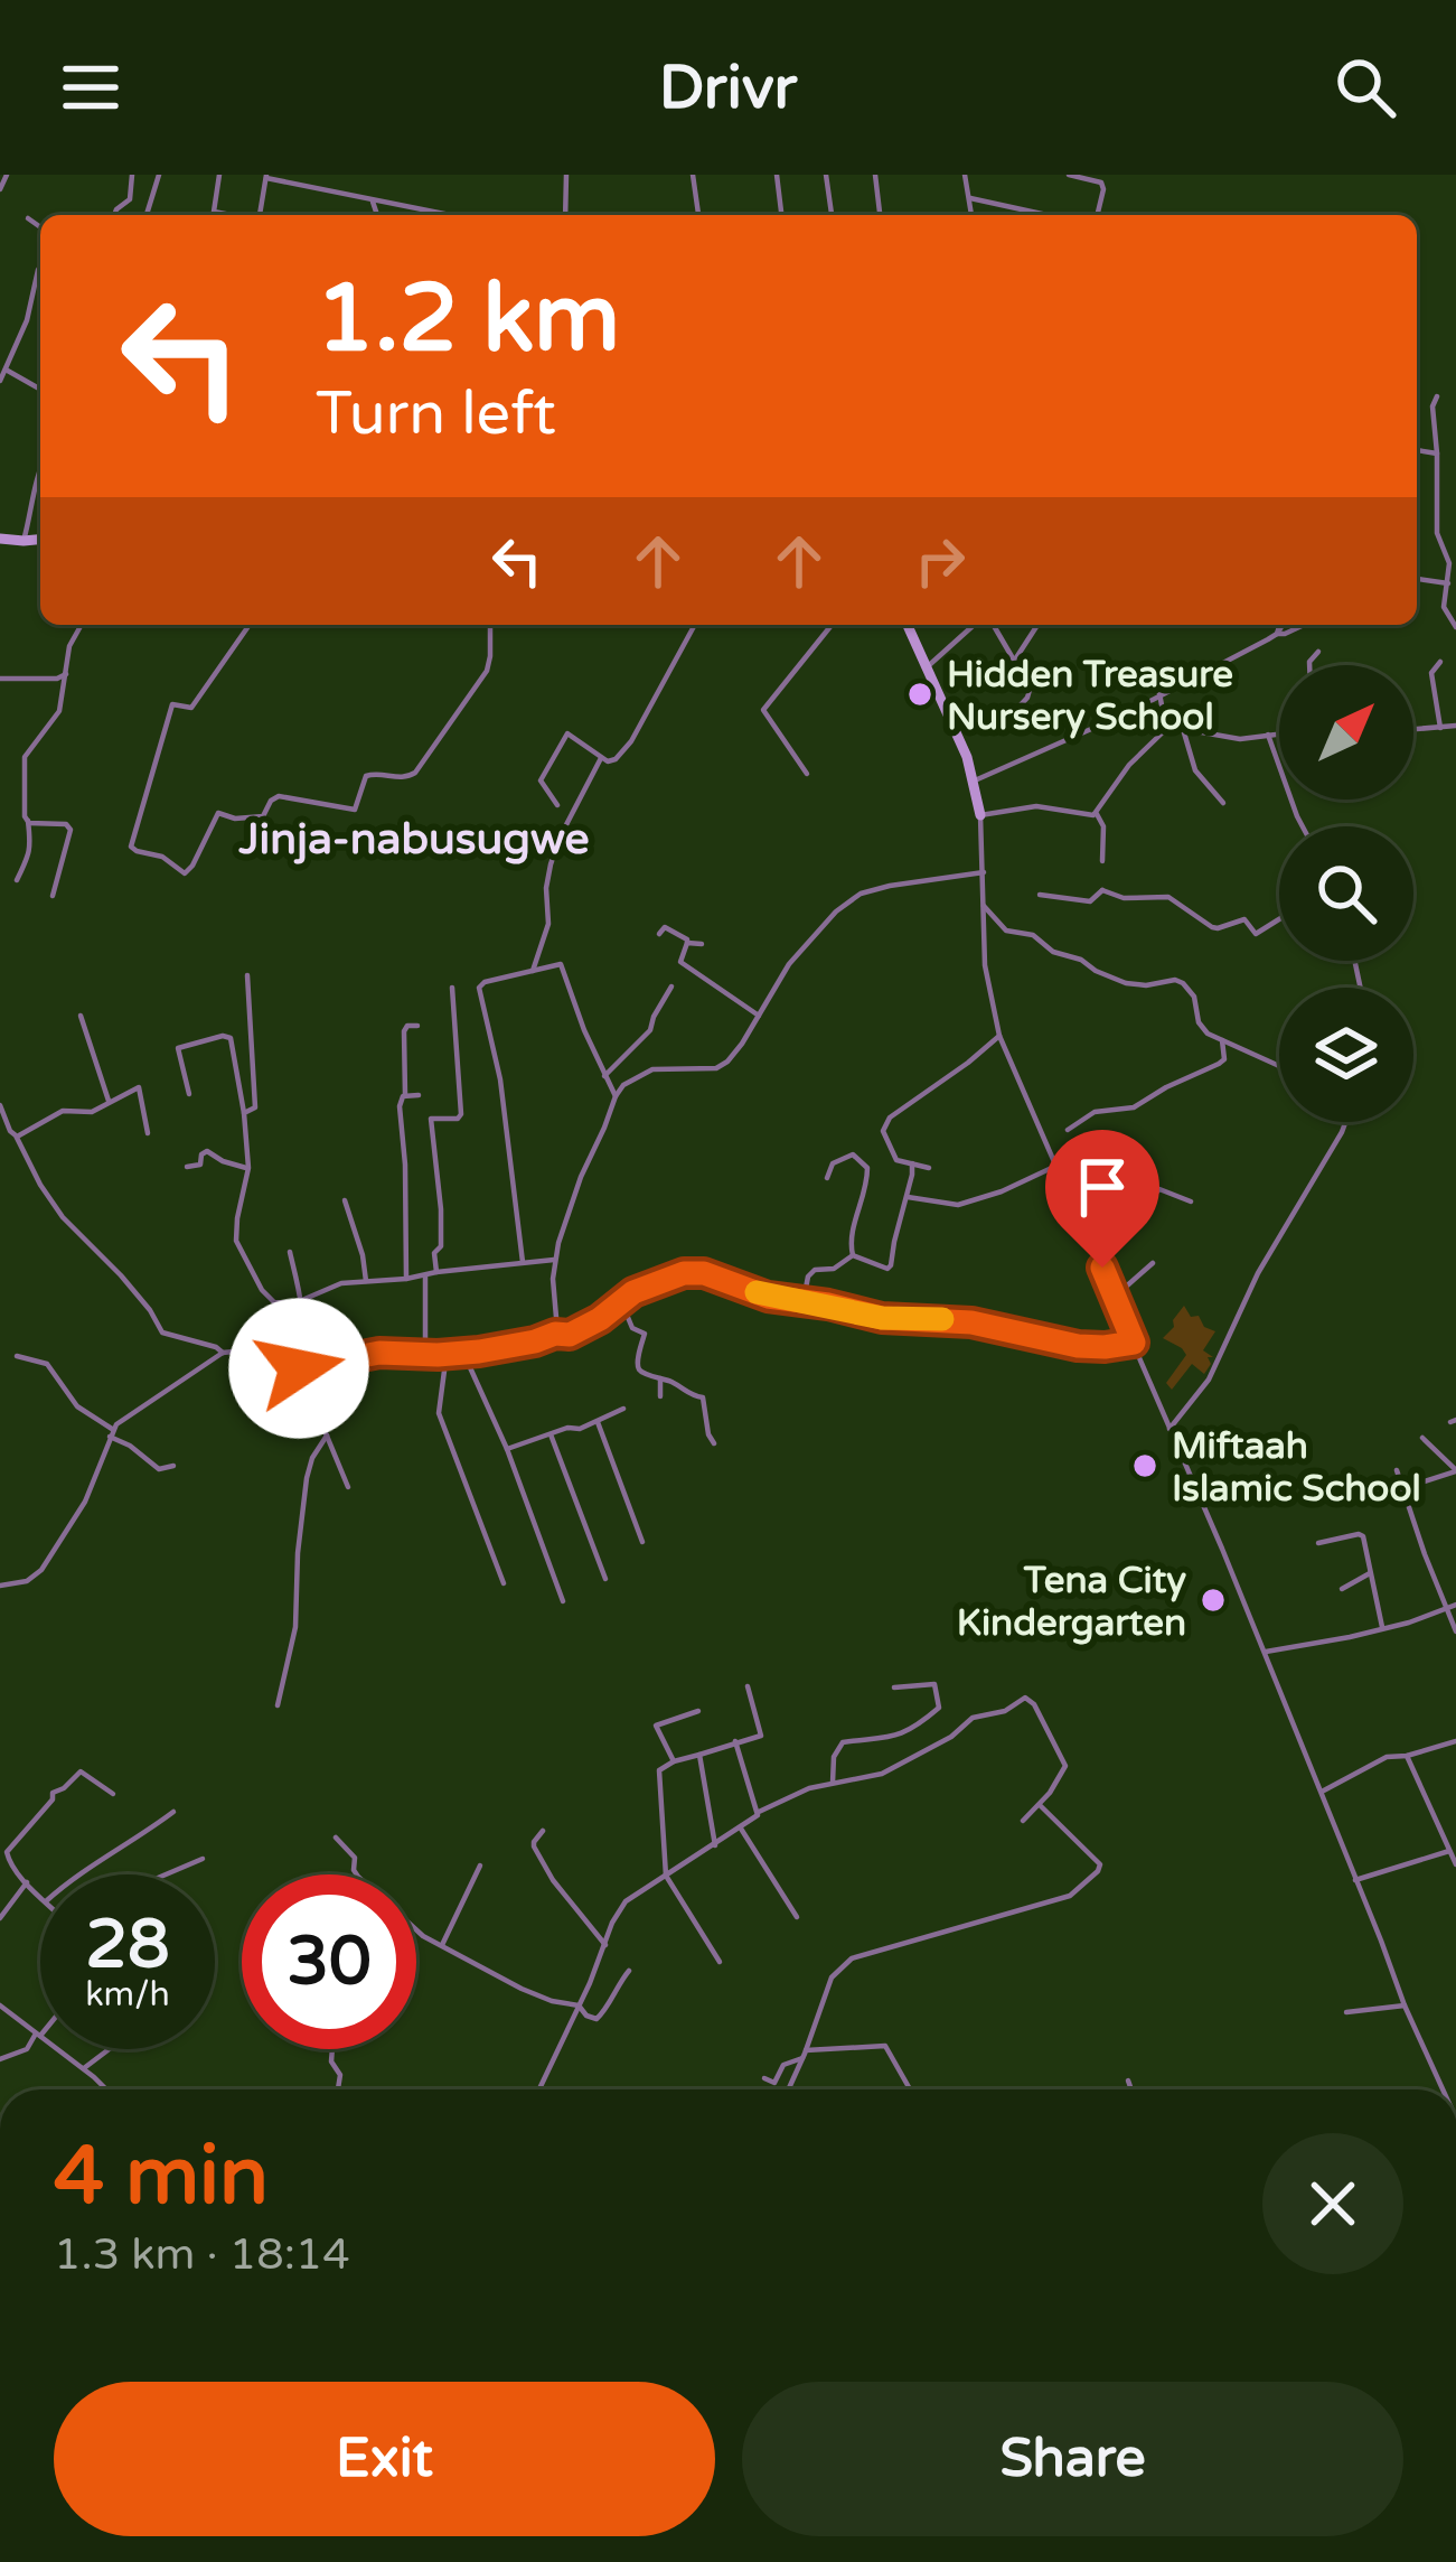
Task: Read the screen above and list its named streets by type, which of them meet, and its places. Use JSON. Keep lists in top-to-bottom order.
{
  "districts": ["Jinja-nabusugwe"],
  "places": ["Hidden Treasure Nursery School", "Miftaah Islamic School", "Tena City Kindergarten"],
  "north": "top right",
  "page": {
    "header": "Drivr",
    "turn": ["1.2 km", "Turn left"],
    "speed": "28 km/h",
    "limit": "30",
    "heading": ["4 min", "1.3 km · 18:14"],
    "buttons": ["Exit", "Share"]
  }
}
